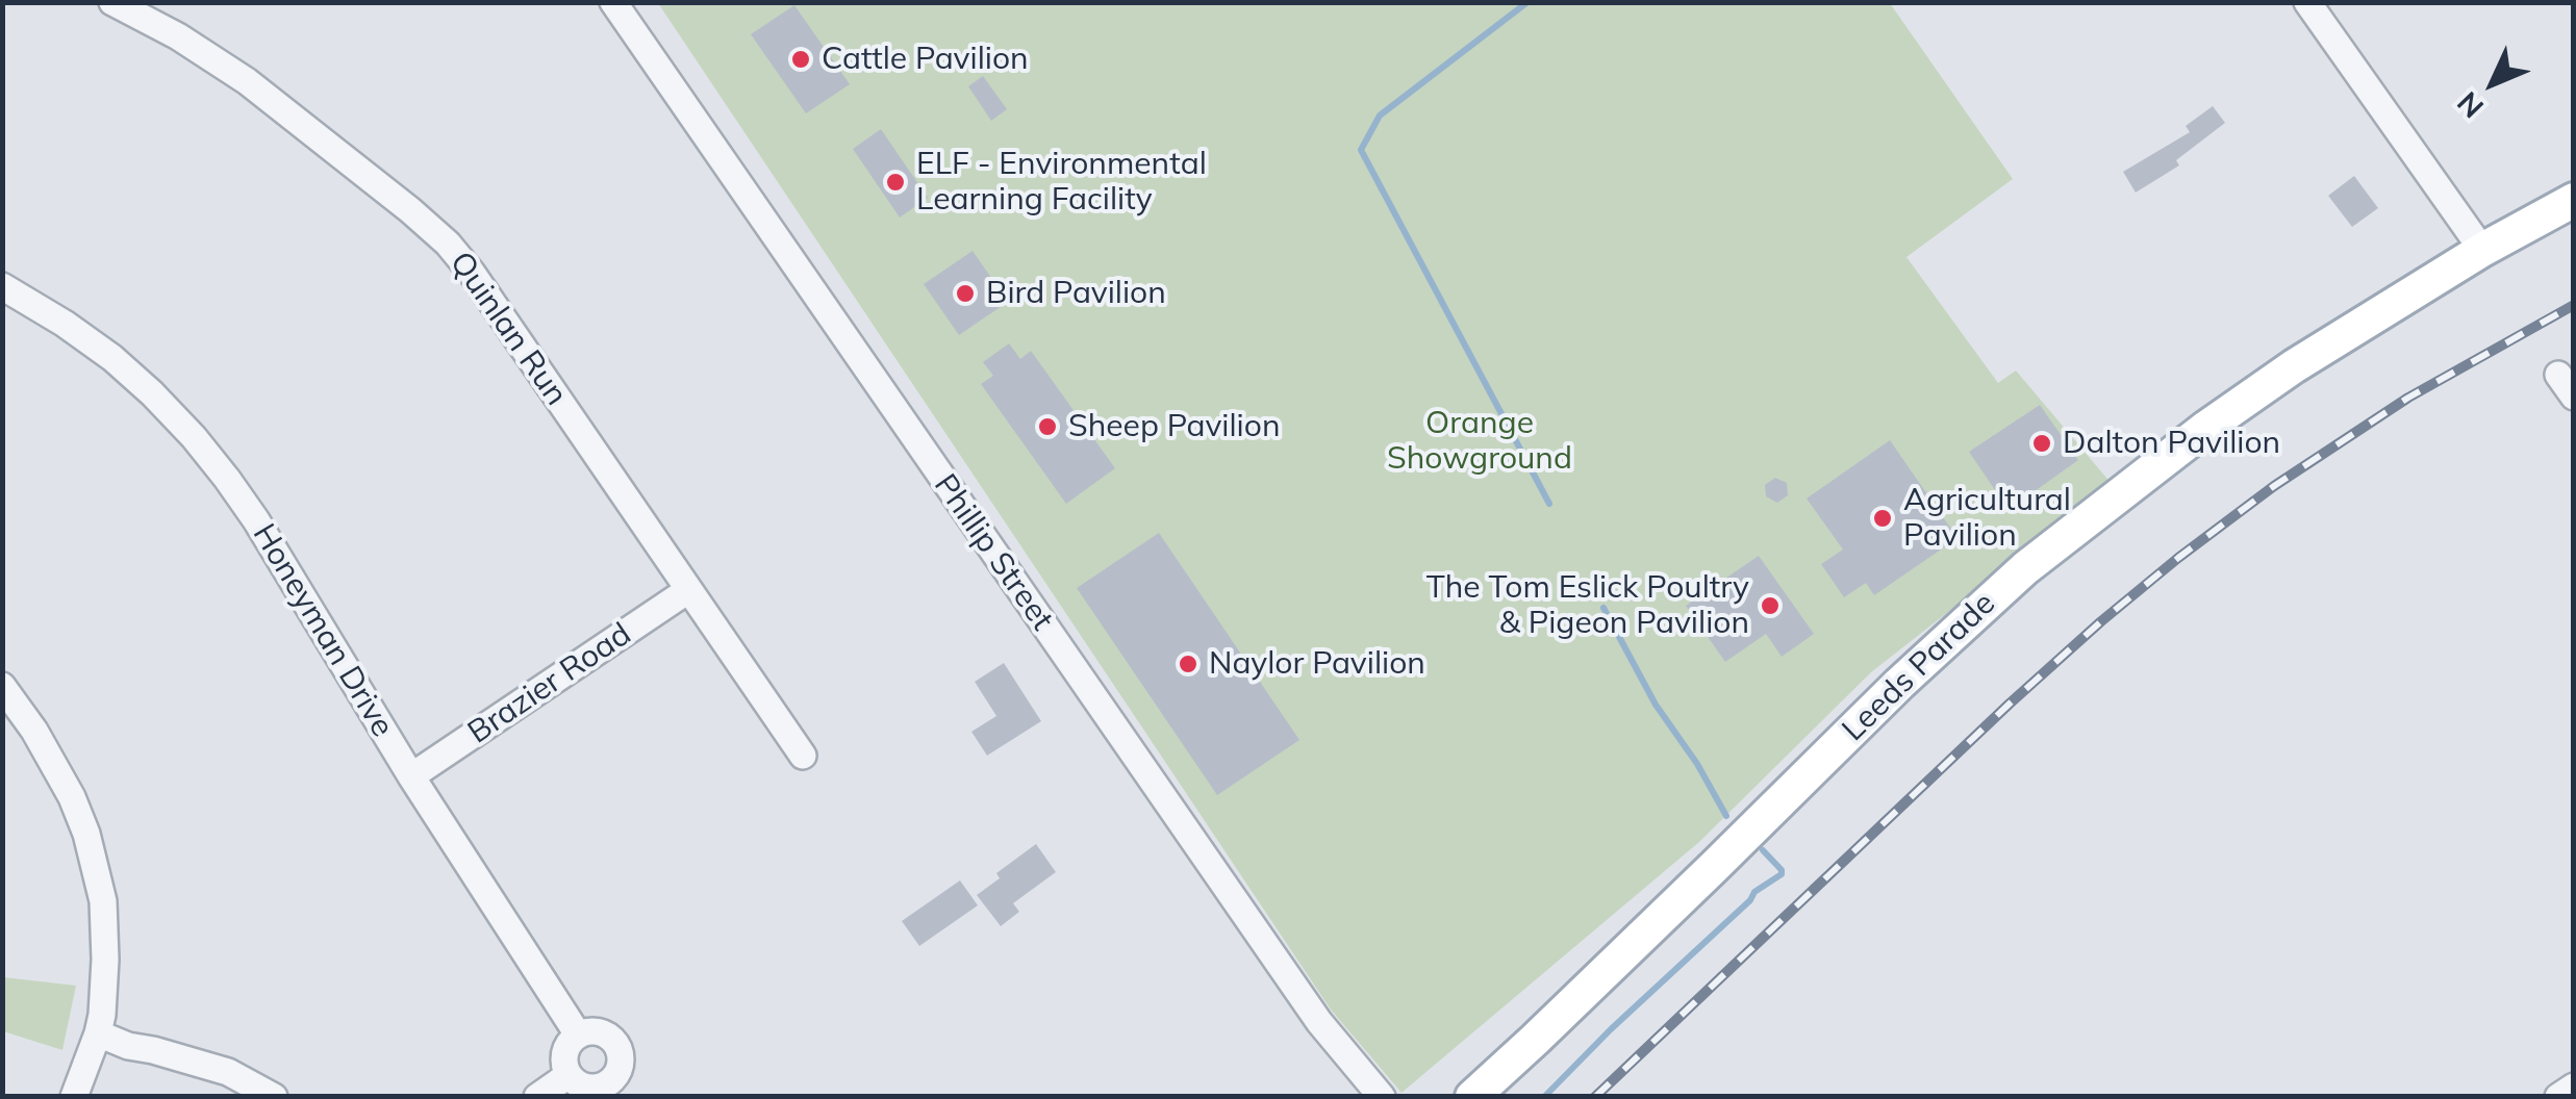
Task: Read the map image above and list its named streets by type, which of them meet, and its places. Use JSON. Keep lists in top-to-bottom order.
{
  "streets": {
    "main road": ["Leeds Parade"],
    "street": [
      "Quinlan Run",
      "Phillip Street",
      "Honeyman Drive",
      "Brazier Road"
    ]
  },
  "crossings": [
    ["Quinlan Run", "Brazier Road"],
    ["Honeyman Drive", "Brazier Road"]
  ],
  "parks": ["Orange Showground"],
  "places": [
    "Cattle Pavilion",
    "ELF - Environmental Learning Facility",
    "Bird Pavilion",
    "Sheep Pavilion",
    "Dalton Pavilion",
    "Agricultural Pavilion",
    "The Tom Eslick Poultry & Pigeon Pavilion",
    "Naylor Pavilion"
  ],
  "north": "bottom left"
}
